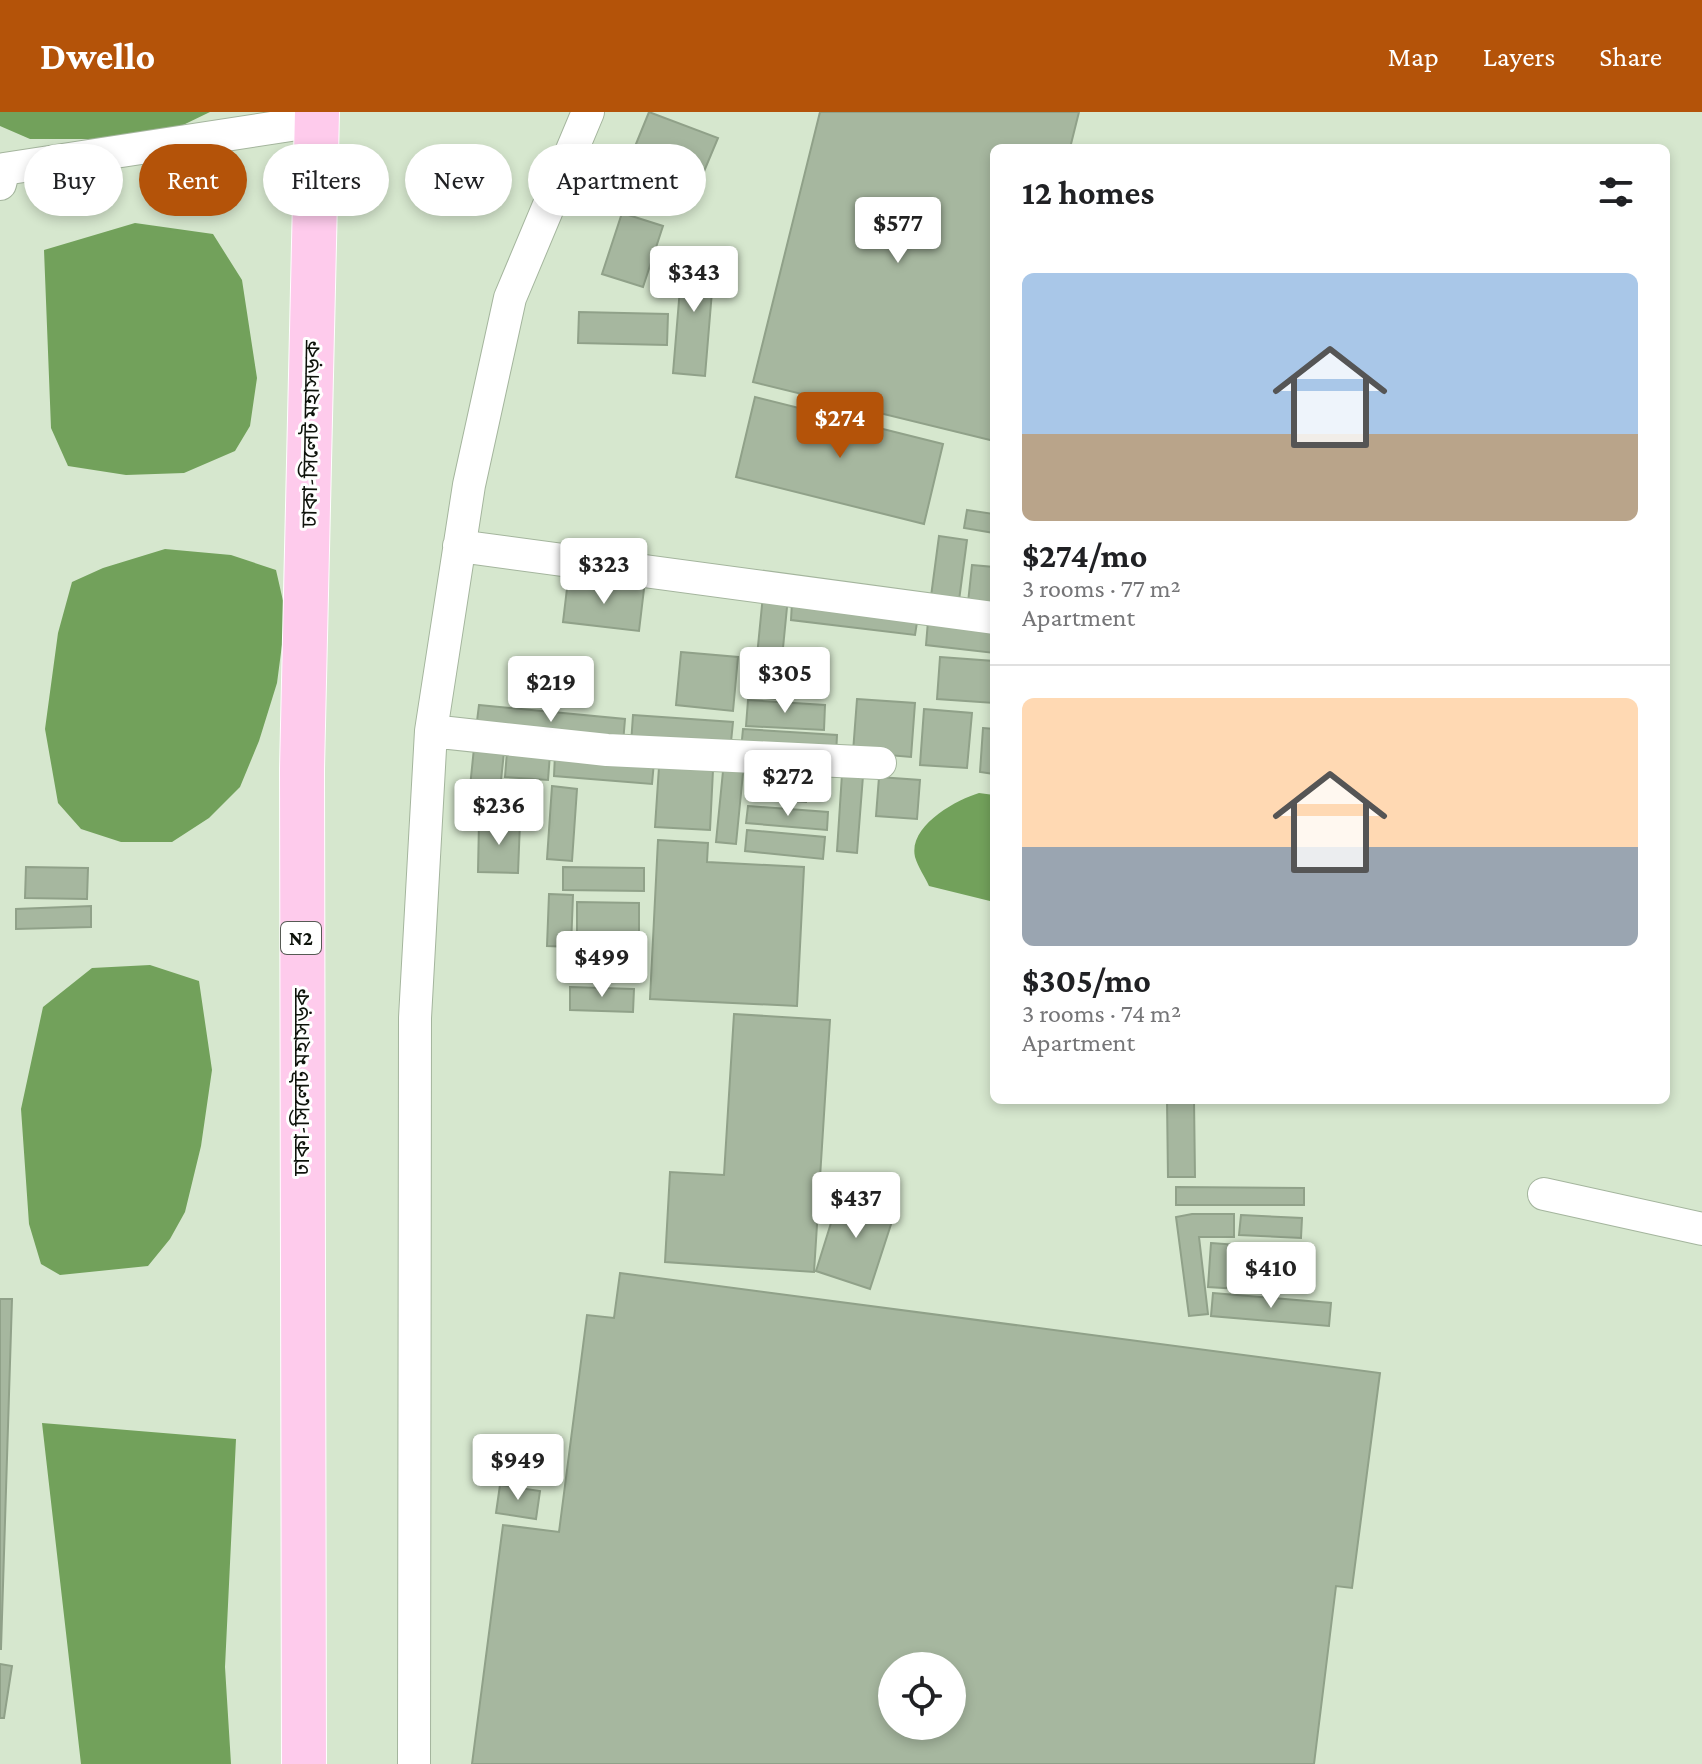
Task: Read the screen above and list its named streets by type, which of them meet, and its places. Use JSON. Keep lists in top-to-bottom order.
{
  "streets": {
    "highway": ["ঢাকা-সিলেট মহাসড়ক", "N2"]
  },
  "page": {
    "header": "Dwello",
    "nav": ["Map", "Layers", "Share"],
    "chip": [
      "Buy",
      "Rent",
      "Filters",
      "New",
      "Apartment"
    ],
    "heading": "12 homes",
    "price": [
      "$577",
      "$343",
      "$274",
      "$323",
      "$305",
      "$219",
      "$272",
      "$236",
      "$499",
      "$437",
      "$410",
      "$949"
    ],
    "list": [
      {
        "name": "$274/mo",
        "note": "3 rooms · 77 m² · Apartment"
      },
      {
        "name": "$305/mo",
        "note": "3 rooms · 74 m² · Apartment"
      }
    ]
  }
}
